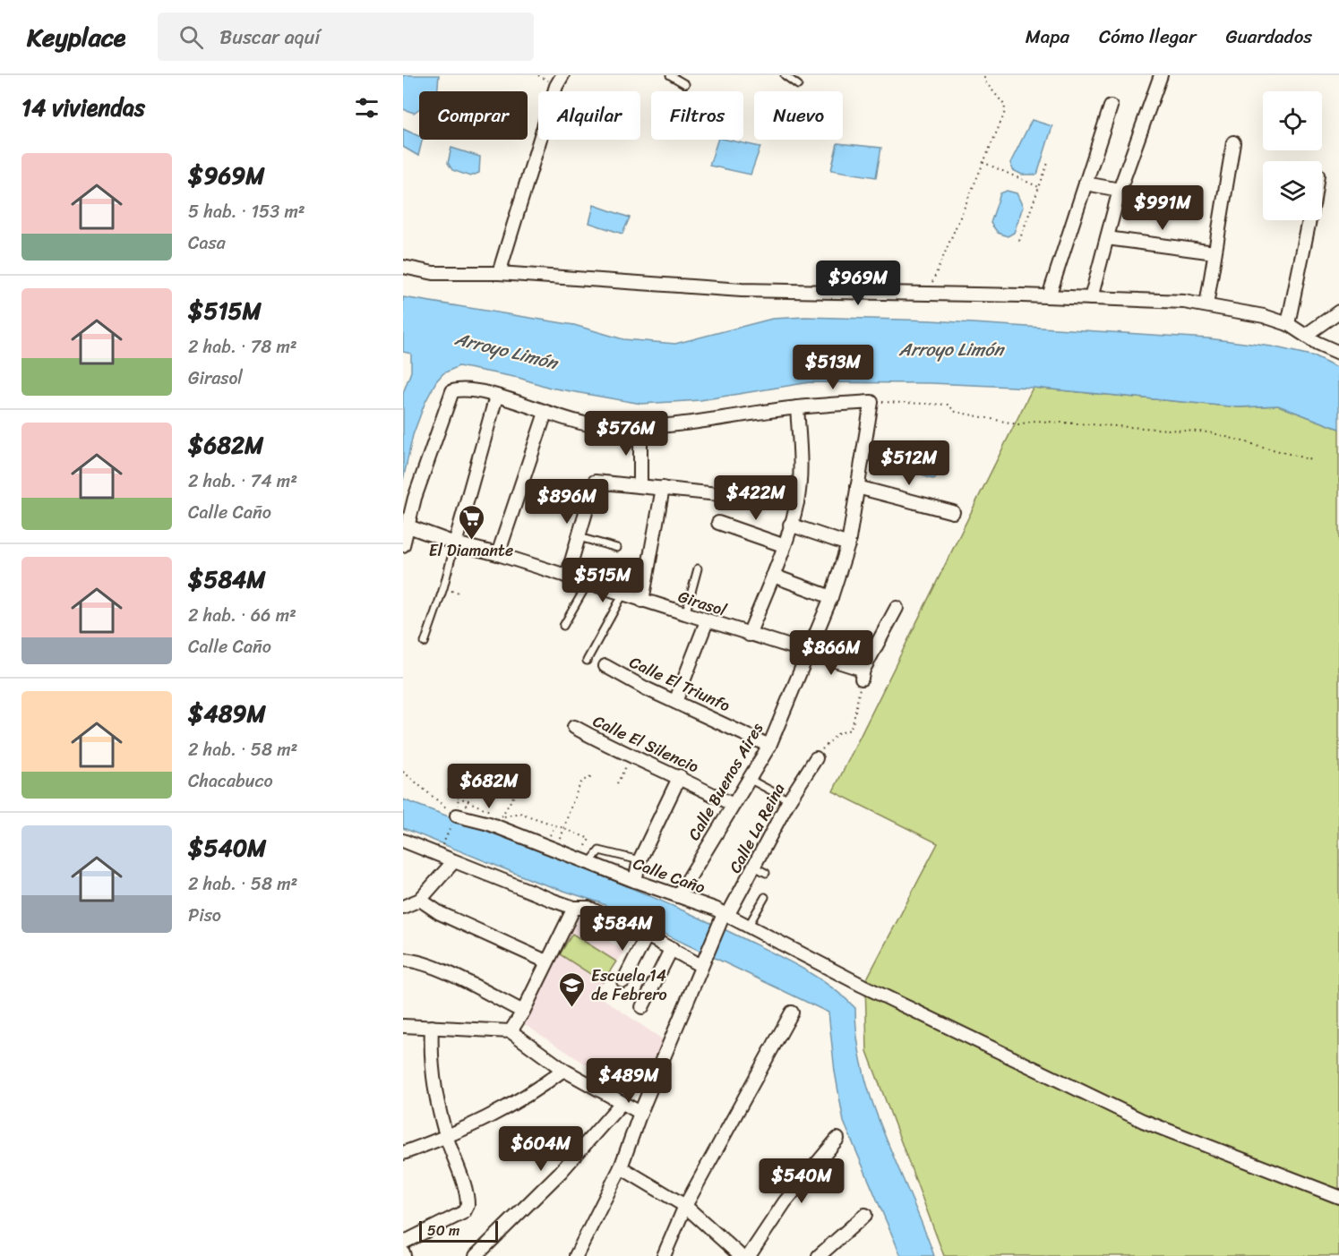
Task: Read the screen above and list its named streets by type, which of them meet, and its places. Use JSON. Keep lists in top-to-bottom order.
{
  "streets": {
    "street": [
      "Girasol",
      "Calle El Triunfo",
      "Calle El Silencio",
      "Calle Buenos Aires",
      "Calle La Reina",
      "Calle Caño"
    ]
  },
  "crossings": [
    ["Girasol", "Calle Buenos Aires"],
    ["Calle El Triunfo", "Calle Buenos Aires"],
    ["Calle El Silencio", "Calle Buenos Aires"],
    ["Calle Buenos Aires", "Calle Caño"],
    ["Calle La Reina", "Calle Caño"]
  ],
  "water": ["Arroyo Limón"],
  "places": {
    "supermarket": ["El Diamante"],
    "school or university": ["Escuela 14 de Febrero"]
  },
  "scale_bar": "50 m",
  "page": {
    "header": "Keyplace",
    "search": "Buscar aquí",
    "nav": ["Mapa", "Cómo llegar", "Guardados"],
    "heading": "14 viviendas",
    "chip": [
      "Comprar",
      "Alquilar",
      "Filtros",
      "Nuevo"
    ],
    "list": [
      {
        "name": "$969M",
        "note": "5 hab. · 153 m² · Casa"
      },
      {
        "name": "$515M",
        "note": "2 hab. · 78 m² · Girasol"
      },
      {
        "name": "$682M",
        "note": "2 hab. · 74 m² · Calle Caño"
      },
      {
        "name": "$584M",
        "note": "2 hab. · 66 m² · Calle Caño"
      },
      {
        "name": "$489M",
        "note": "2 hab. · 58 m² · Chacabuco"
      },
      {
        "name": "$540M",
        "note": "2 hab. · 58 m² · Piso"
      }
    ],
    "price": [
      "$991M",
      "$969M",
      "$513M",
      "$576M",
      "$512M",
      "$422M",
      "$896M",
      "$515M",
      "$866M",
      "$682M",
      "$584M",
      "$489M",
      "$604M",
      "$540M"
    ],
    "scale": "50 m"
  }
}
